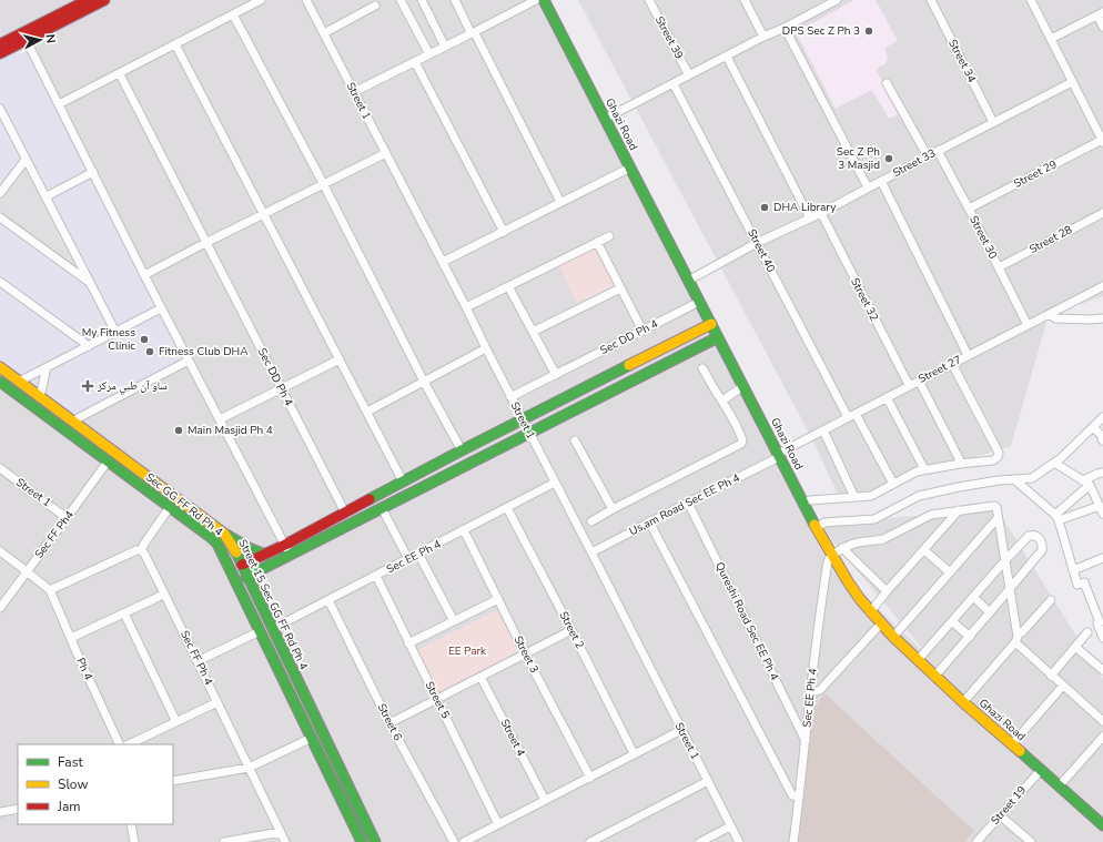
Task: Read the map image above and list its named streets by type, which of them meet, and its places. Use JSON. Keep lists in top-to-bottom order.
{
  "streets": {
    "main road": ["Ghazi Road", "Sec GG FF Rd Ph 4", "Street 15 Sec GG FF Rd Ph 4"],
    "street": [
      "Street 39",
      "Street 34",
      "Street 1",
      "Street 33",
      "Street 29",
      "Street 30",
      "Street 28",
      "Street 40",
      "Street 32",
      "Sec DD Ph 4",
      "Street 27",
      "Us,am Road Sec EE Ph 4",
      "Sec FF Ph4",
      "Sec EE Ph 4",
      "Qureshi Road Sec EE Ph 4",
      "Street 2",
      "Street 3",
      "Sec FF Ph 4",
      "Ph 4",
      "Street 5",
      "Street 6",
      "Street 4",
      "Street 19"
    ]
  },
  "crossings": [
    ["Street 34", "Street 33"],
    ["Street 1", "Sec DD Ph 4"],
    ["Street 1", "Us,am Road Sec EE Ph 4"],
    ["Street 1", "Sec FF Ph4"],
    ["Street 1", "Sec EE Ph 4"],
    ["Ghazi Road", "Street 33"],
    ["Ghazi Road", "Sec DD Ph 4"],
    ["Ghazi Road", "Street 27"],
    ["Ghazi Road", "Us,am Road Sec EE Ph 4"],
    ["Ghazi Road", "Sec EE Ph 4"],
    ["Ghazi Road", "Street 19"],
    ["Street 33", "Street 30"],
    ["Street 33", "Street 40"],
    ["Street 33", "Street 32"],
    ["Street 29", "Street 30"],
    ["Street 30", "Street 28"],
    ["Street 30", "Street 27"],
    ["Street 40", "Street 27"],
    ["Street 32", "Street 27"],
    ["Street 27", "Us,am Road Sec EE Ph 4"],
    ["Sec GG FF Rd Ph 4", "Sec FF Ph4"],
    ["Us,am Road Sec EE Ph 4", "Qureshi Road Sec EE Ph 4"],
    ["Sec EE Ph 4", "Street 15 Sec GG FF Rd Ph 4"],
    ["Sec EE Ph 4", "Qureshi Road Sec EE Ph 4"],
    ["Sec EE Ph 4", "Street 2"],
    ["Sec EE Ph 4", "Street 3"],
    ["Sec EE Ph 4", "Street 5"],
    ["Sec EE Ph 4", "Street 6"]
  ],
  "parks": ["EE Park"],
  "places": {
    "other": [
      "DPS Sec Z Ph 3",
      "Sec Z Ph 3 Masjid",
      "DHA Library",
      "My Fitness Clinic",
      "Fitness Club DHA",
      "Main Masjid Ph 4"
    ],
    "health": ["ساو آن طبي مرکز"]
  },
  "legend": ["Fast", "Slow", "Jam"],
  "north": "right"
}
